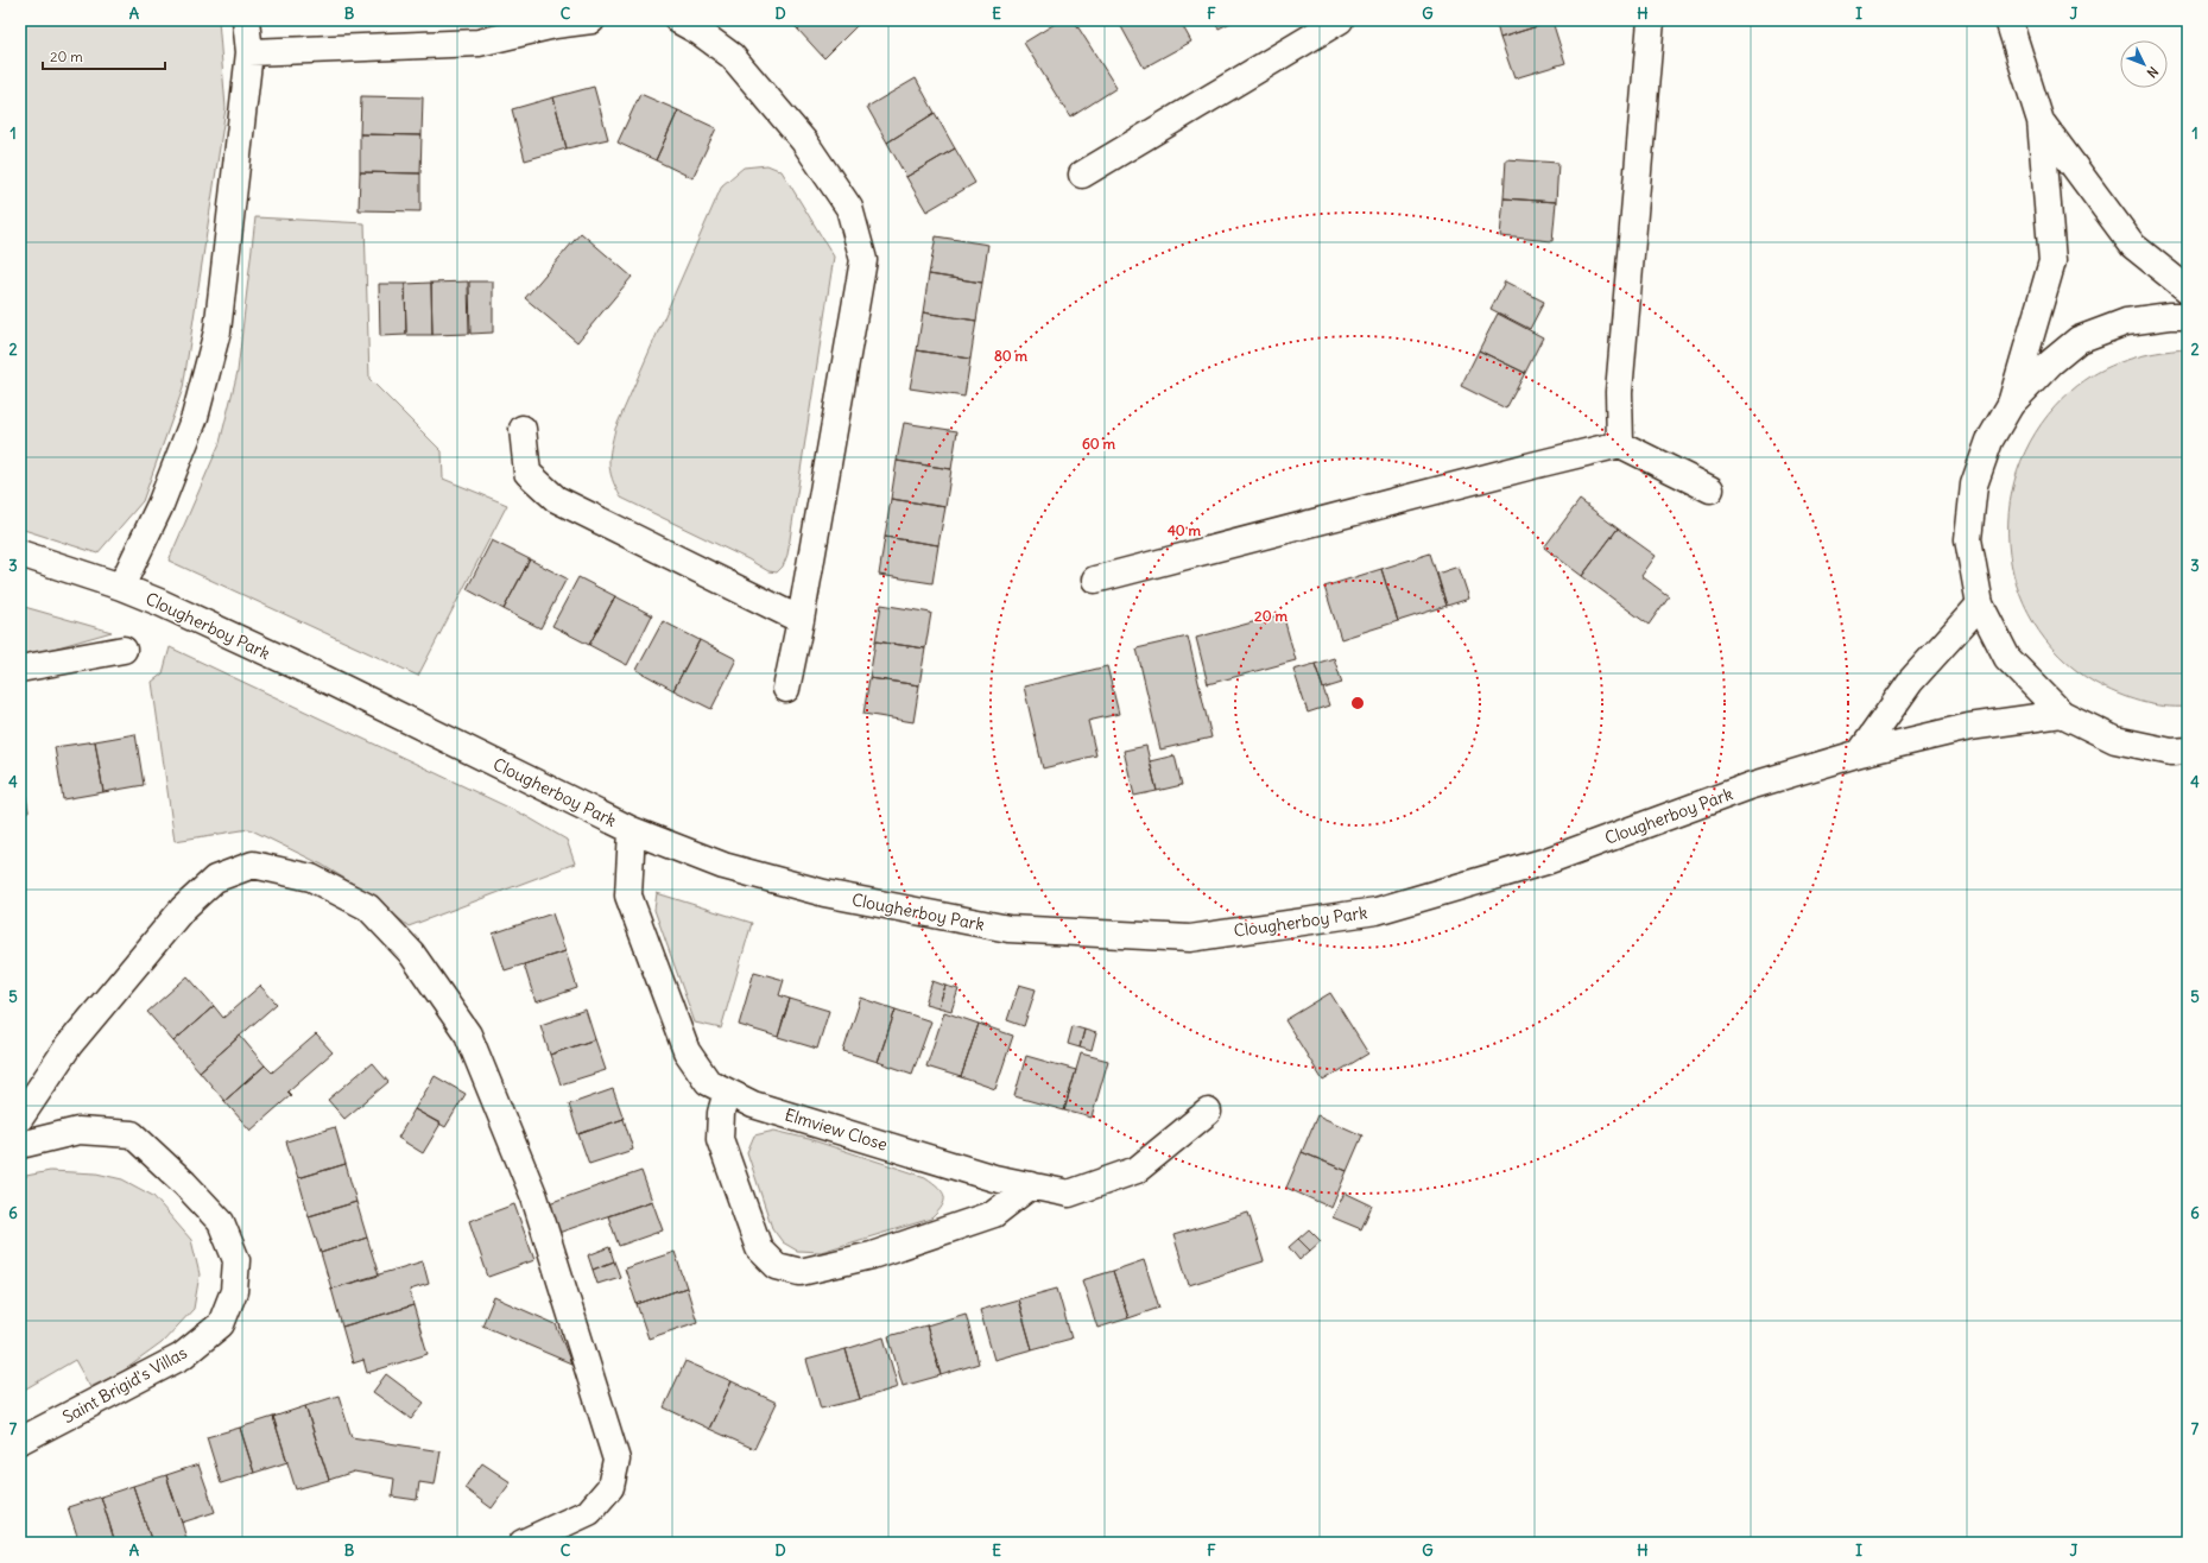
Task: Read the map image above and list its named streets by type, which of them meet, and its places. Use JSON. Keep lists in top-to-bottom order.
{
  "streets": {
    "street": ["Clougherboy Park", "Elmview Close", "Saint Brigid's Villas"]
  },
  "crossings": [
    ["Clougherboy Park", "Elmview Close"]
  ],
  "scale_bar": "20 m",
  "north": "bottom right",
  "grid": {
    "columns": [
      "A",
      "B",
      "C",
      "D",
      "E",
      "F",
      "G",
      "H",
      "I",
      "J"
    ],
    "rows": [
      "1",
      "2",
      "3",
      "4",
      "5",
      "6",
      "7"
    ]
  },
  "rings": [
    "80 m",
    "60 m",
    "40 m",
    "20 m"
  ]
}
